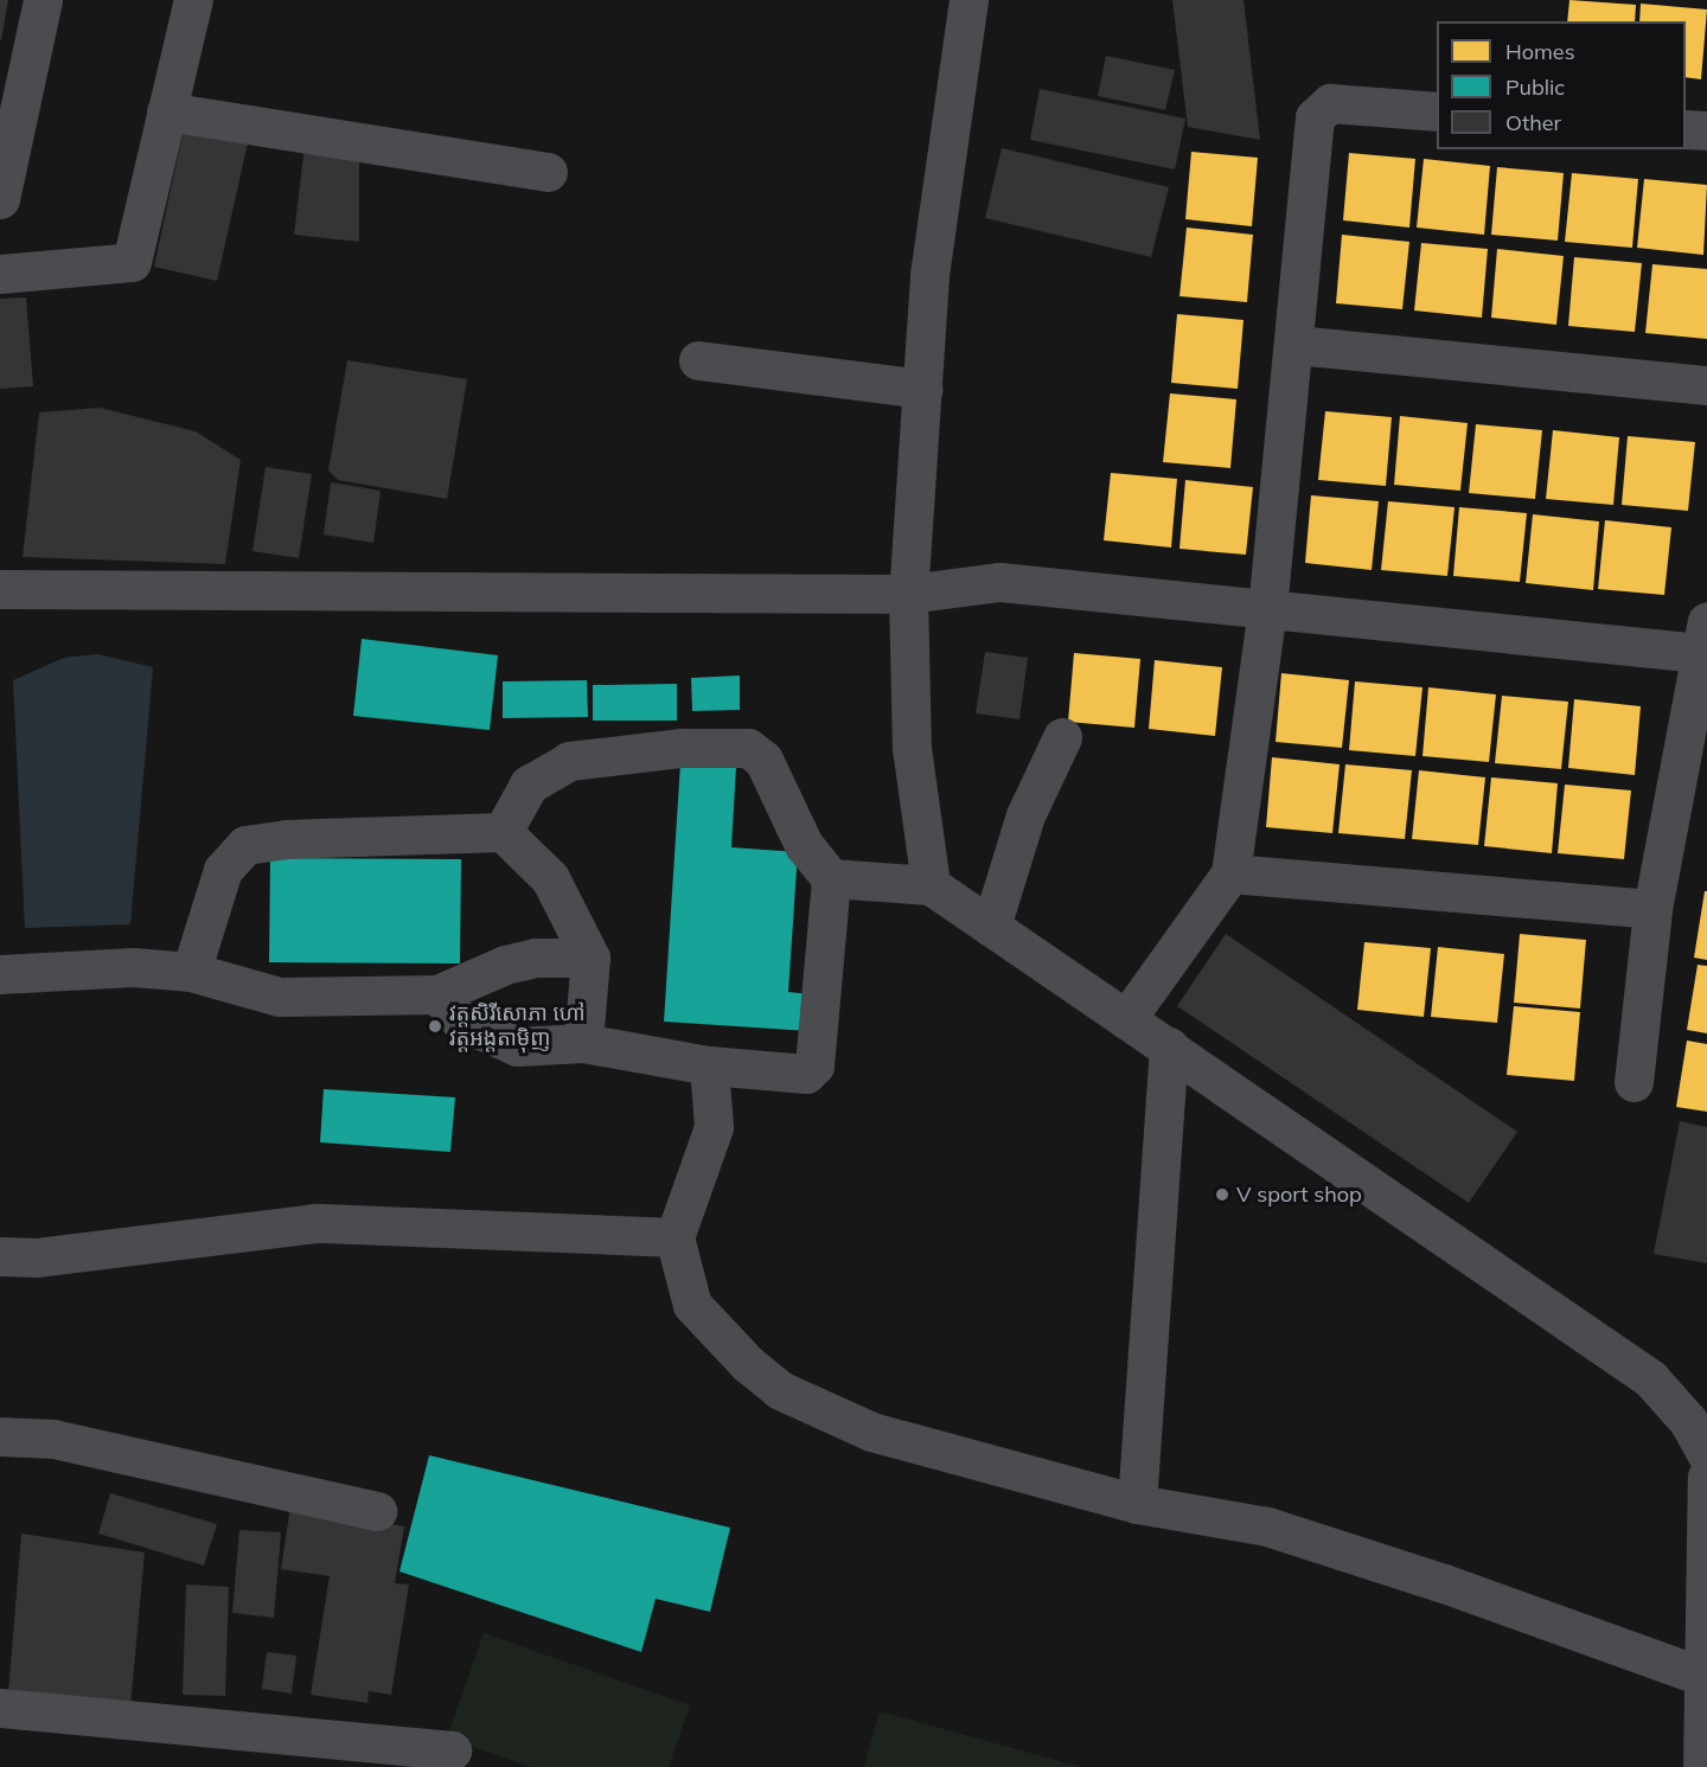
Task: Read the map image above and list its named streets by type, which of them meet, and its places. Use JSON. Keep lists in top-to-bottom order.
{
  "places": ["វត្តសិរីសោភា ហៅ វត្តអង្តតាម៉ិញ", "V sport shop"],
  "legend": ["Homes", "Public", "Other"]
}
